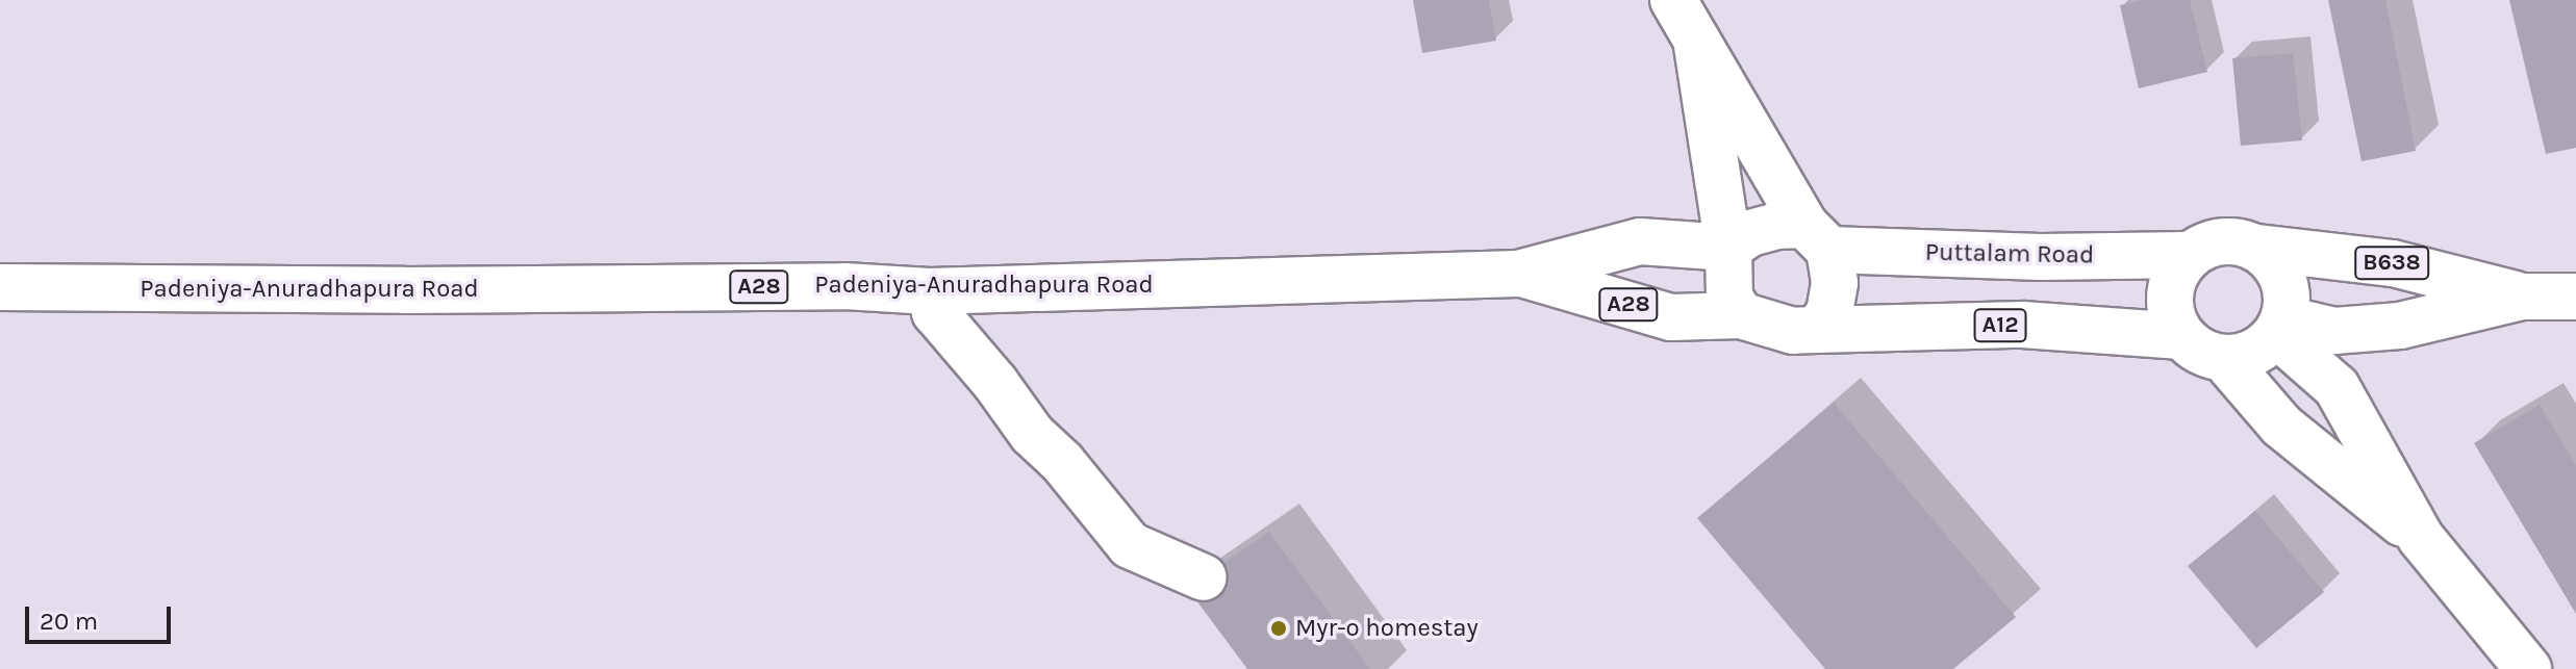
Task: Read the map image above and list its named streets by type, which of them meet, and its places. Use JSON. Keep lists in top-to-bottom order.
{
  "streets": {
    "main road": [
      "Puttalam Road",
      "B638",
      "Padeniya-Anuradhapura Road",
      "A28",
      "A12"
    ]
  },
  "crossings": [
    ["Puttalam Road", "B638"],
    ["Puttalam Road", "Padeniya-Anuradhapura Road"],
    ["Puttalam Road", "A12"],
    ["B638", "A12"],
    ["Padeniya-Anuradhapura Road", "A12"]
  ],
  "places": ["Myr-o homestay"],
  "scale_bar": "20 m"
}
